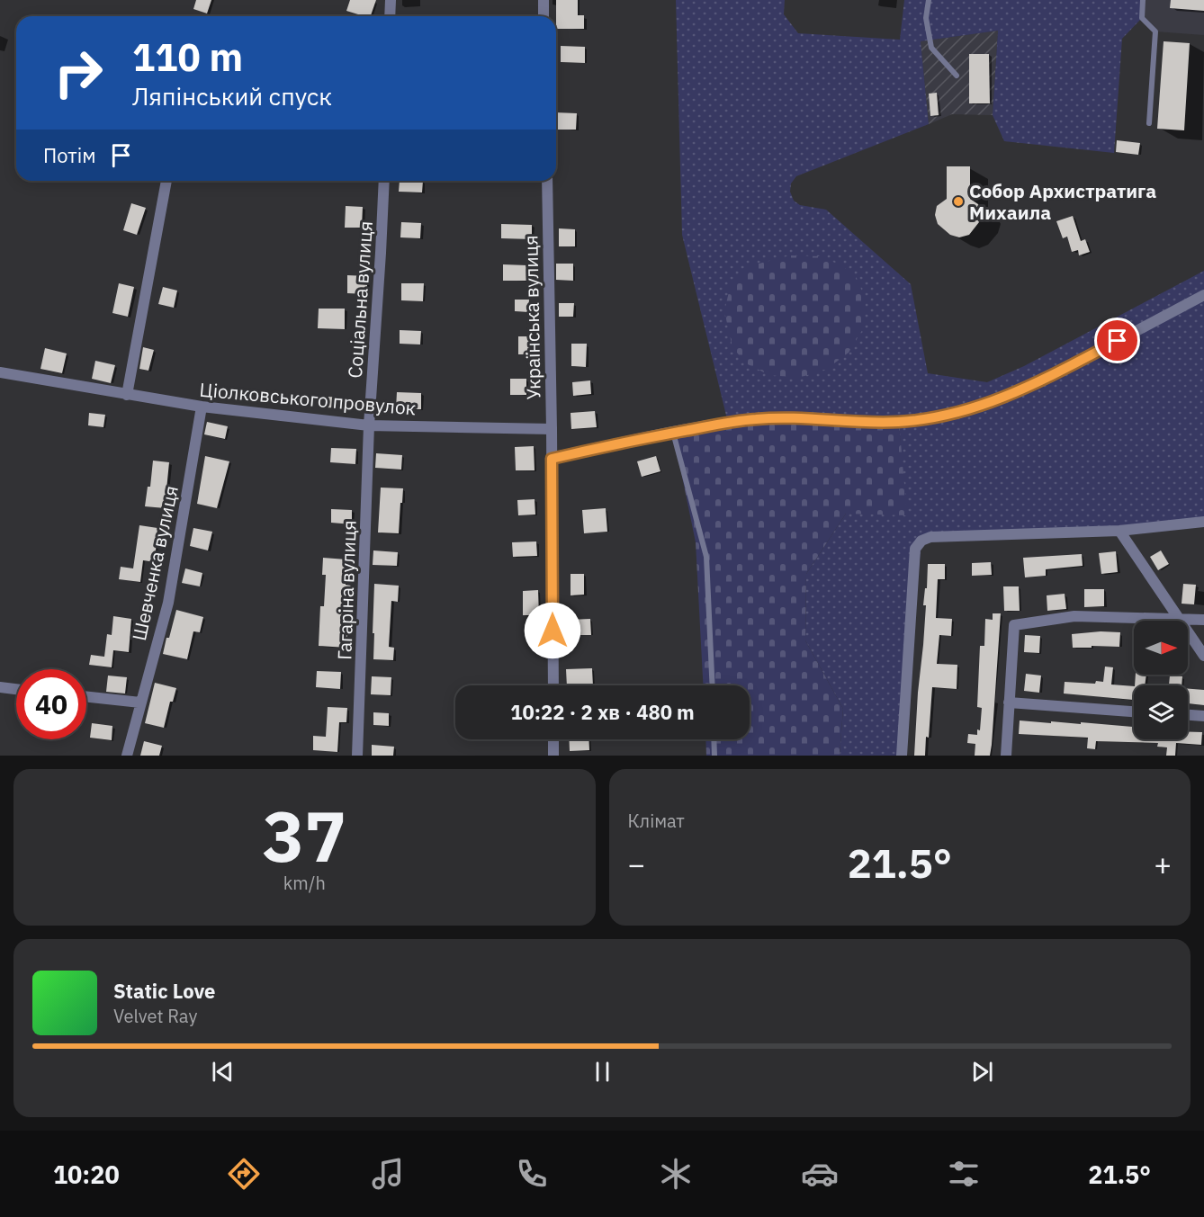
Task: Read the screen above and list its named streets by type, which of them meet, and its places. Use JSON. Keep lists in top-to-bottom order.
{
  "streets": {
    "street": [
      "Соціальна вулиця",
      "Українська вулиця",
      "Ціолковського провулок",
      "Шевченка вулиця",
      "Гагаріна вулиця"
    ]
  },
  "crossings": [
    ["Соціальна вулиця", "Ціолковського провулок"],
    ["Соціальна вулиця", "Гагаріна вулиця"],
    ["Українська вулиця", "Ціолковського провулок"],
    ["Ціолковського провулок", "Шевченка вулиця"],
    ["Ціолковського провулок", "Гагаріна вулиця"]
  ],
  "places": ["Собор Архистратига Михаила"],
  "north": "right",
  "page": {
    "turn": ["110 m", "Ляпінський спуск"],
    "then": "Потім",
    "limit": "40",
    "trip": "10:22 · 2 хв · 480 m",
    "tile": [
      ["37", "km/h"],
      "Клімат"
    ],
    "heat": ["−", "21.5°", "+"],
    "song": ["Static Love", "Velvet Ray"],
    "tabs": ["10:20", "21.5°"]
  }
}
